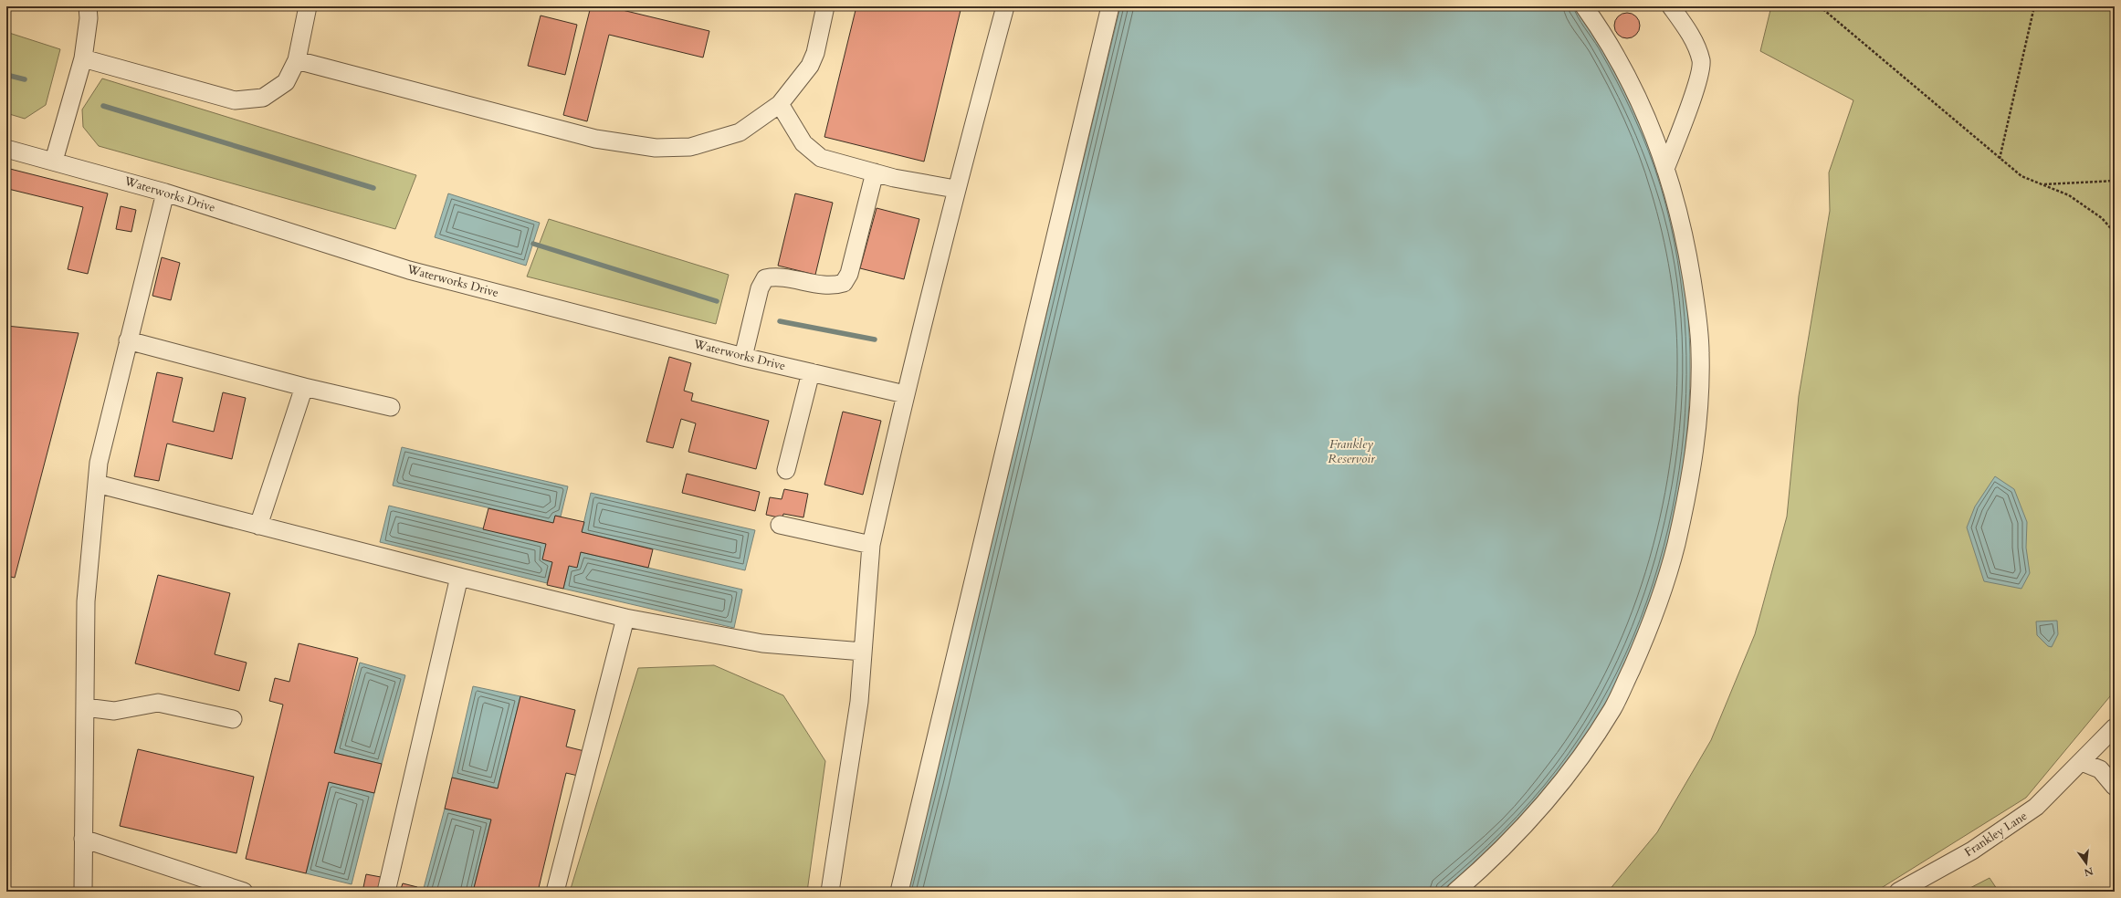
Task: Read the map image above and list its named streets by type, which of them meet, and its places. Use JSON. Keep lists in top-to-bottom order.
{
  "streets": {
    "street": ["Waterworks Drive", "Frankley Lane"]
  },
  "water": ["Frankley Reservoir"],
  "north": "bottom"
}
